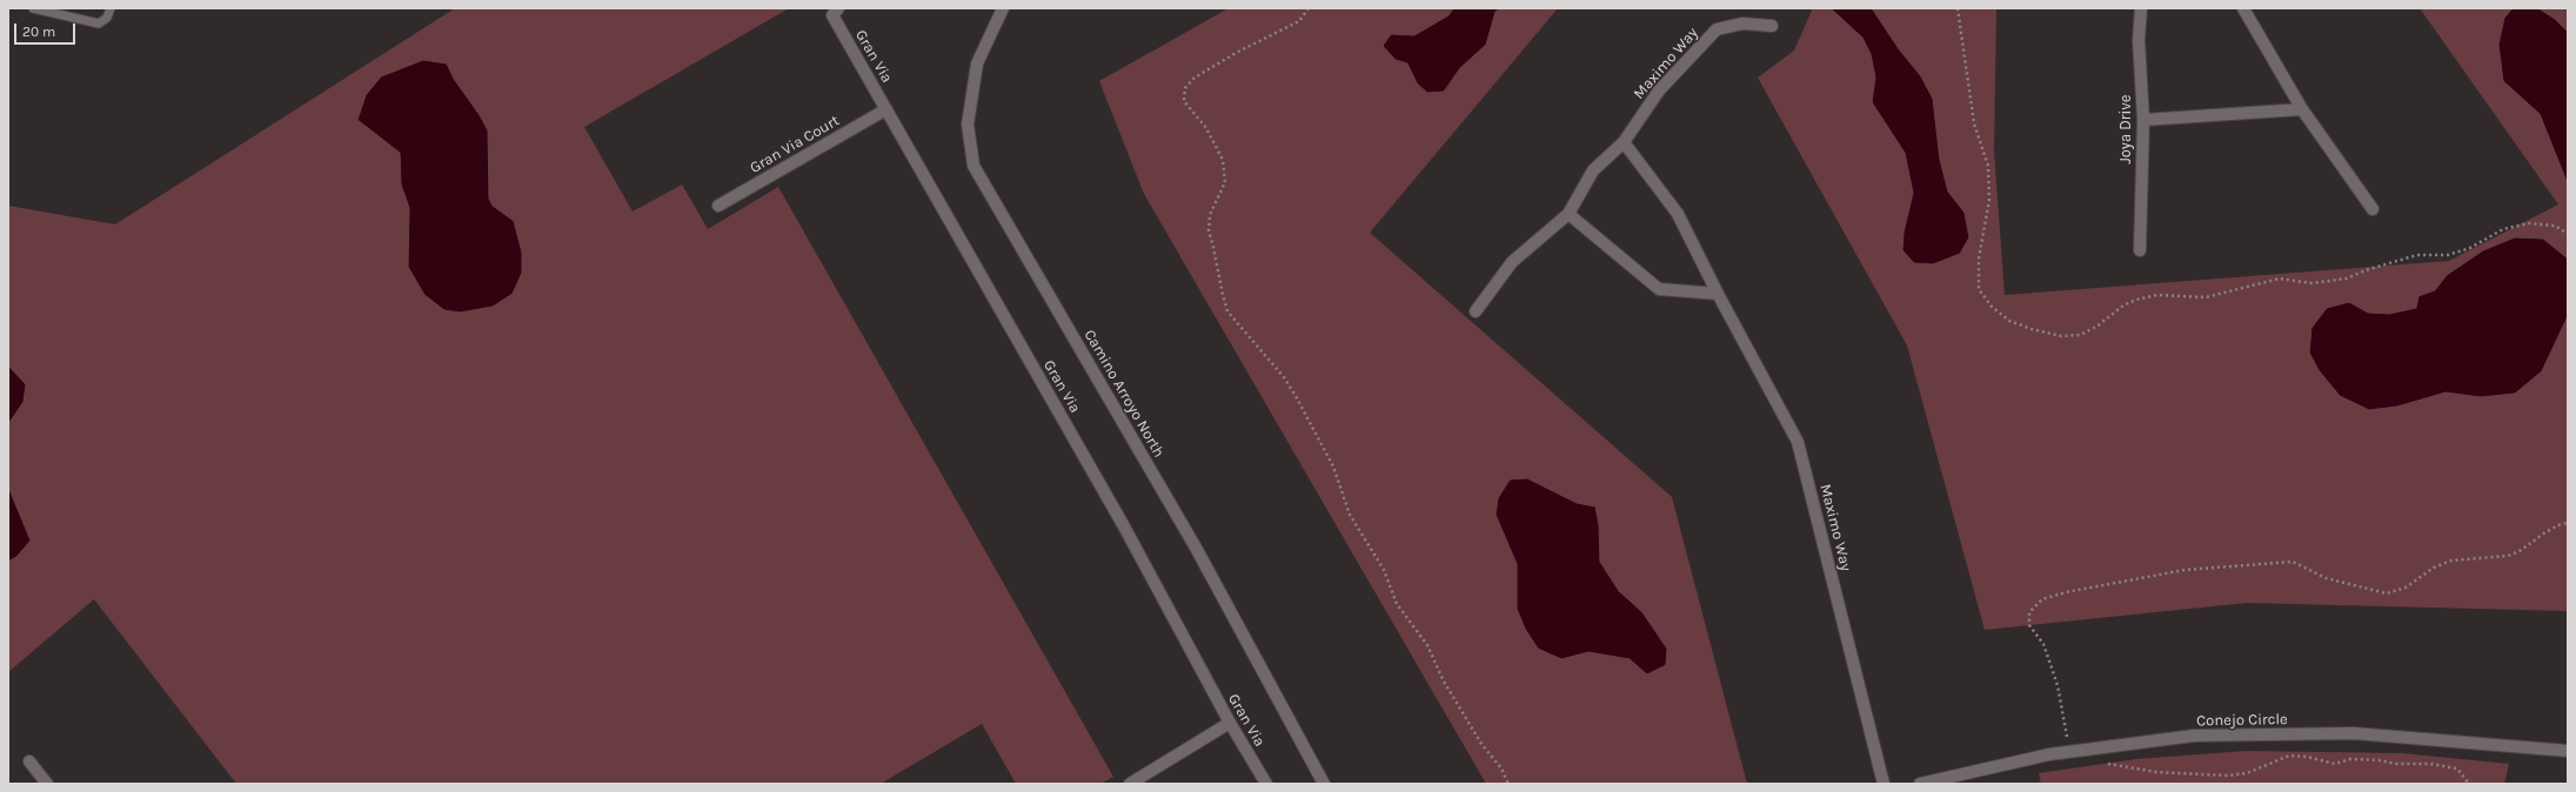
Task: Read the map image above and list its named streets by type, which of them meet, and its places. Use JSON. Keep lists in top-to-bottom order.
{
  "streets": {
    "street": [
      "Gran Via",
      "Maximo Way",
      "Joya Drive",
      "Gran Via Court",
      "Camino Arroyo North",
      "Conejo Circle"
    ]
  },
  "crossings": [
    ["Gran Via", "Gran Via Court"]
  ],
  "scale_bar": "20 m"
}
